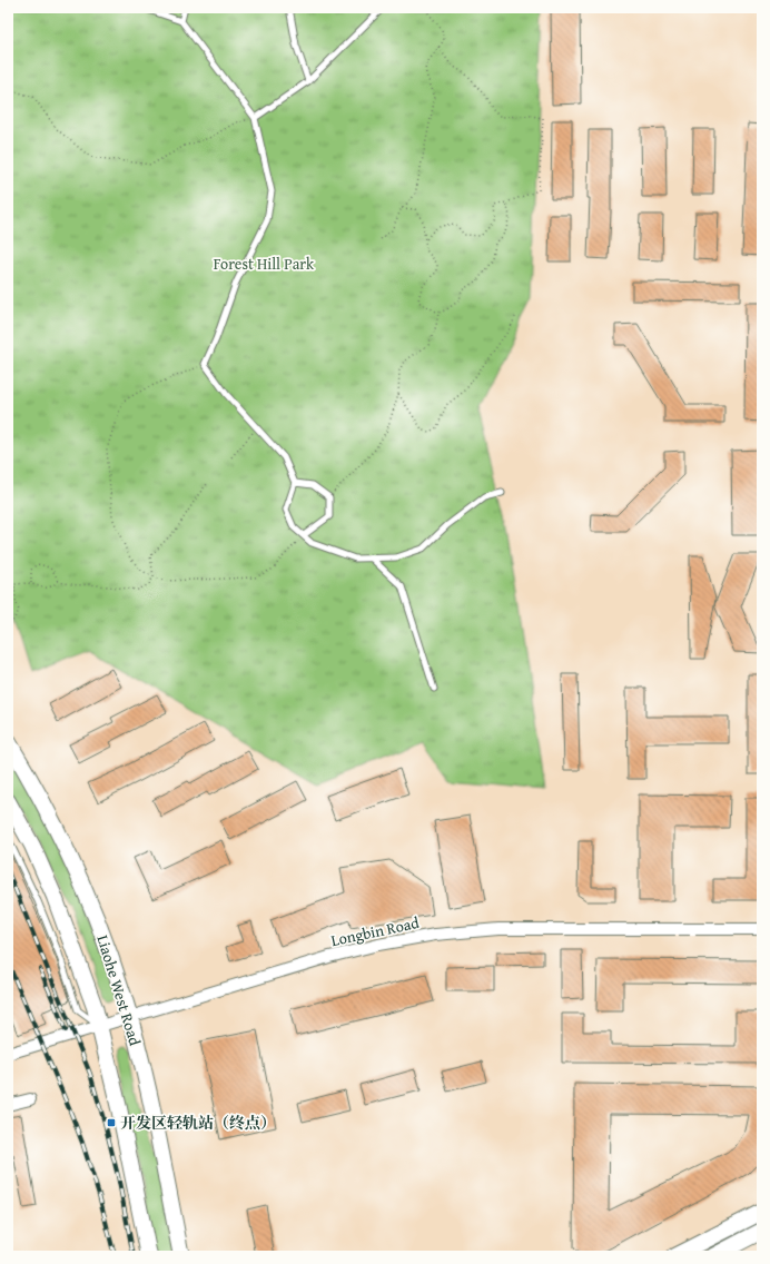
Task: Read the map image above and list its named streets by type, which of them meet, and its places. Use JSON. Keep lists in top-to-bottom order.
{
  "streets": {
    "main road": ["Liaohe West Road"],
    "street": ["Longbin Road"]
  },
  "crossings": [
    ["Longbin Road", "Liaohe West Road"]
  ],
  "parks": ["Forest Hill Park"],
  "places": {
    "transit": ["开发区轻轨站（终点）"]
  }
}
